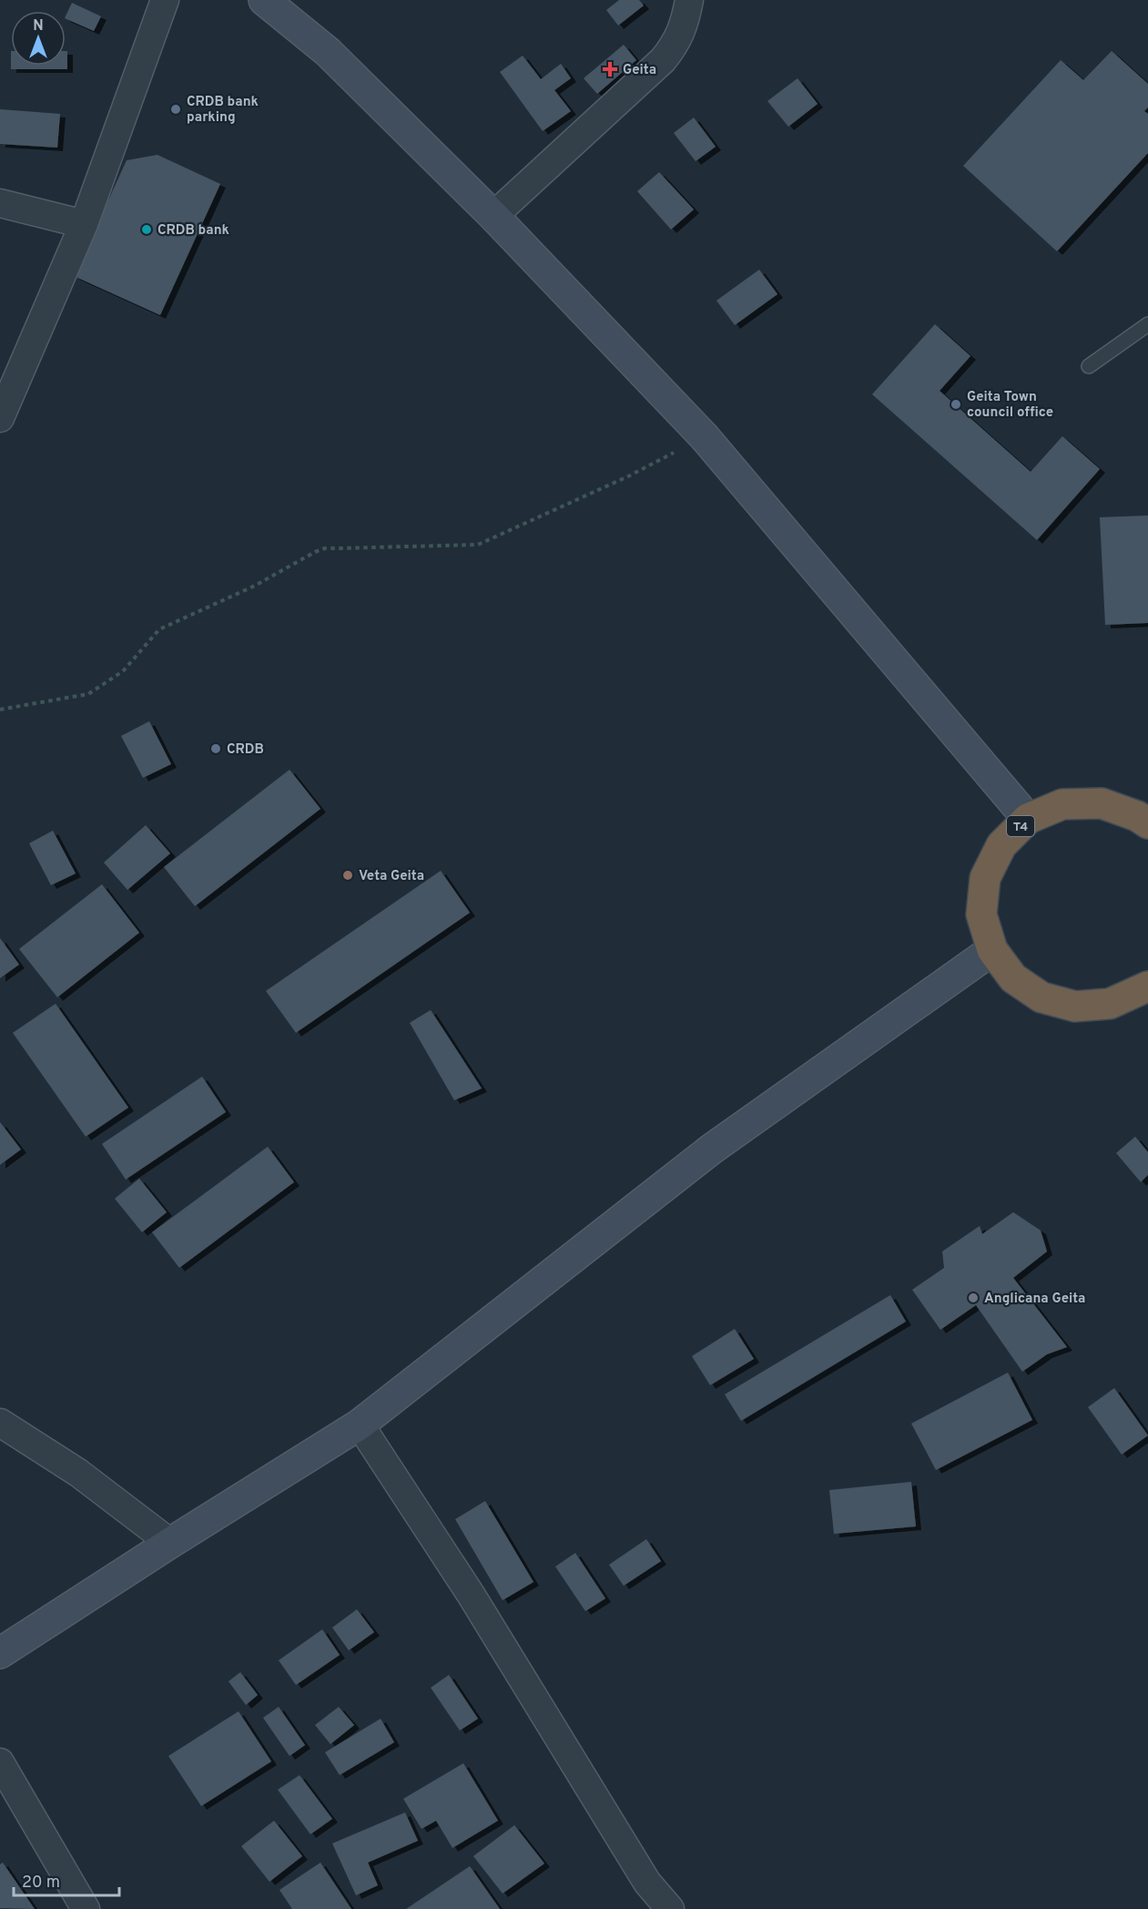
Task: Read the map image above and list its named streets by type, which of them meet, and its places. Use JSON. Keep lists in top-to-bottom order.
{
  "streets": {
    "highway": ["T4"]
  },
  "places": {
    "health": ["Geita"],
    "other": [
      "CRDB bank parking",
      "CRDB bank",
      "Geita Town council office",
      "CRDB",
      "Veta Geita",
      "Anglicana Geita"
    ]
  },
  "scale_bar": "20 m",
  "north": "top"
}
